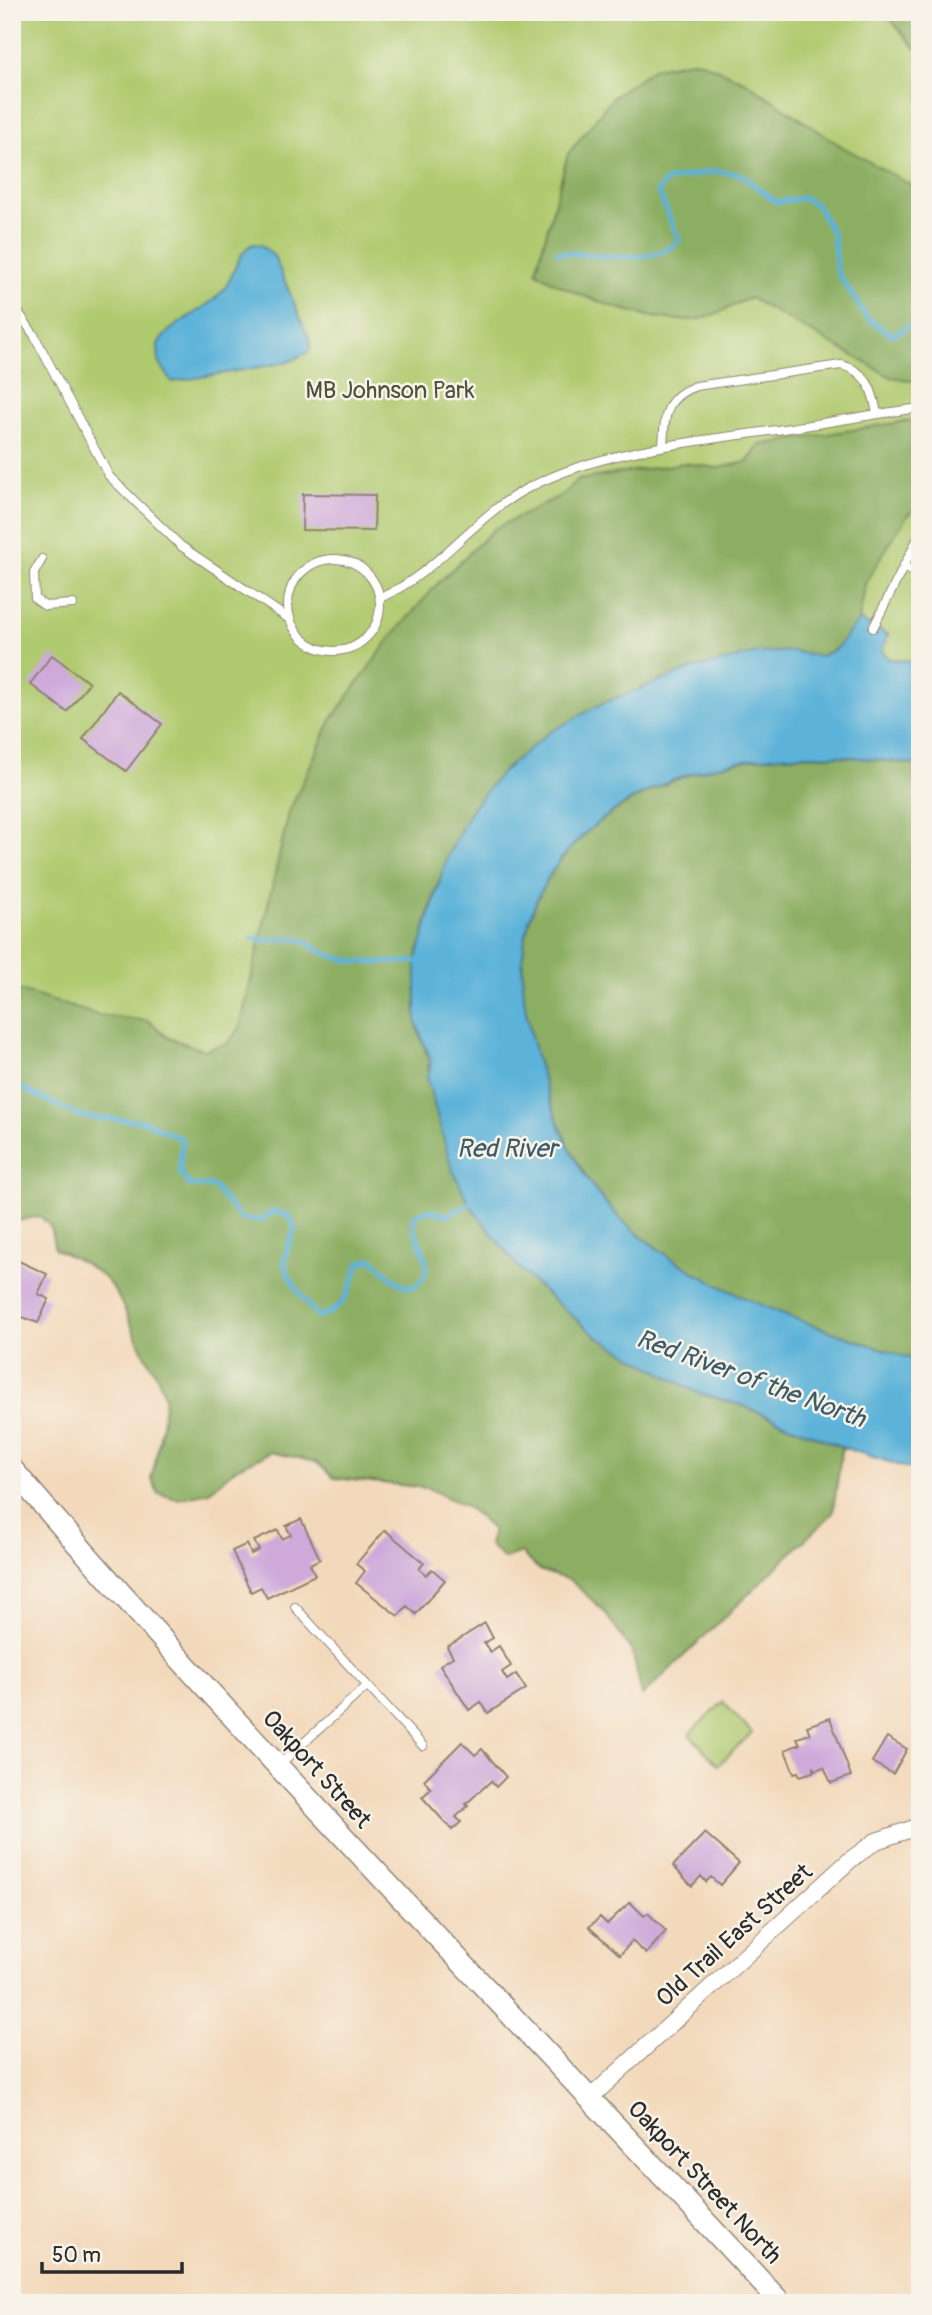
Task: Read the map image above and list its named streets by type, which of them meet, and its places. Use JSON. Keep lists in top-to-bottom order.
{
  "streets": {
    "street": ["Oakport Street", "Old Trail East Street", "Oakport Street North"]
  },
  "crossings": [
    ["Oakport Street", "Old Trail East Street"],
    ["Oakport Street", "Oakport Street North"],
    ["Old Trail East Street", "Oakport Street North"]
  ],
  "water": ["Red River", "Red River of the North"],
  "parks": ["MB Johnson Park"],
  "scale_bar": "50 m"
}
